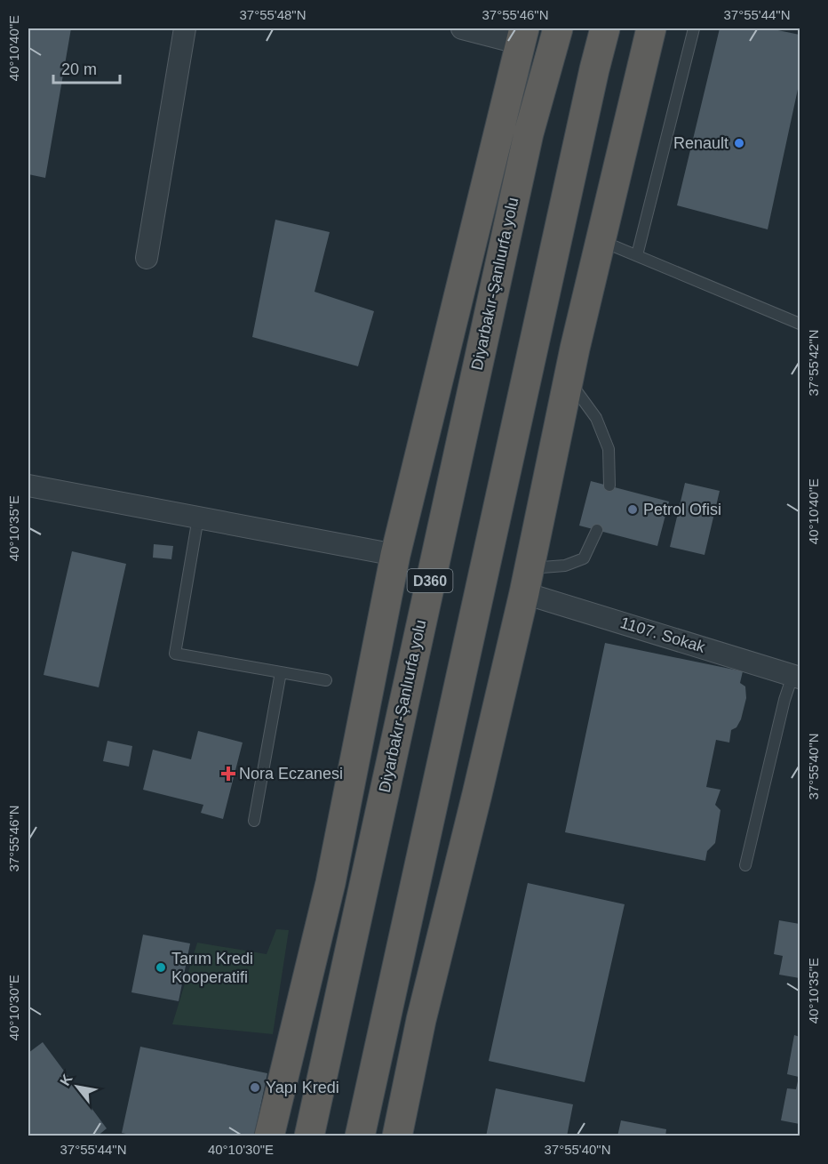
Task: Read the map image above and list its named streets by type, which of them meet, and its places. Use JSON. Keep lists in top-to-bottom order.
{
  "streets": {
    "highway": ["Diyarbakır-Şanlıurfa yolu", "D360"],
    "street": ["1107. Sokak"]
  },
  "places": {
    "other": [
      "Renault",
      "Petrol Ofisi",
      "Tarım Kredi Kooperatifi",
      "Yapı Kredi"
    ],
    "health": ["Nora Eczanesi"]
  },
  "scale_bar": "20 m",
  "north": "top left",
  "coordinates": [
    "37°55'48\"N",
    "37°55'46\"N",
    "37°55'44\"N",
    "40°10'40\"E",
    "37°55'42\"N",
    "40°10'35\"E",
    "37°55'40\"N",
    "40°10'30\"E"
  ]
}
